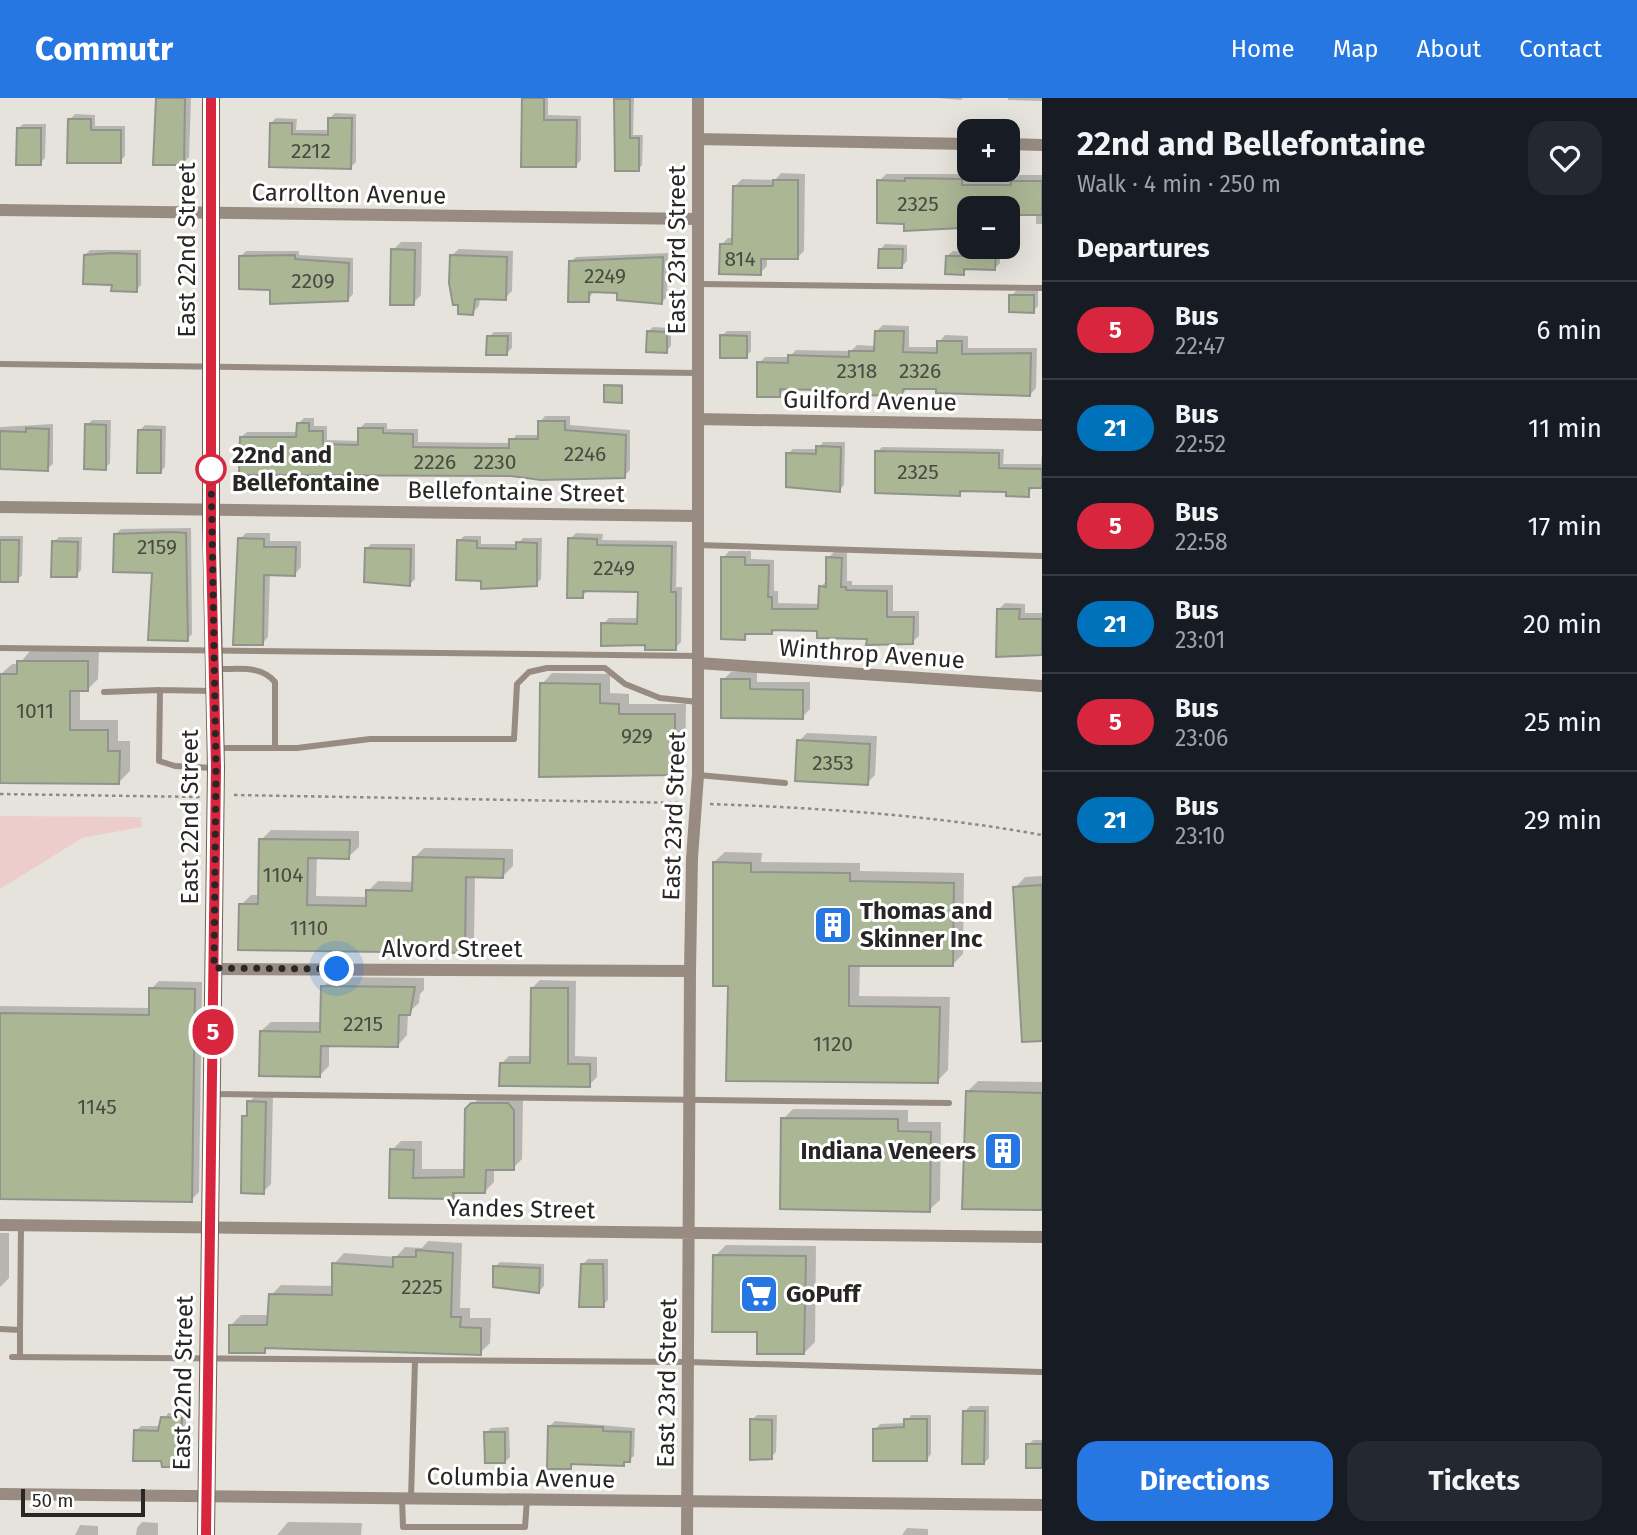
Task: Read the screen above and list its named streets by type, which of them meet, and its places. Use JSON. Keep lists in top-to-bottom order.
{
  "streets": {
    "main road": ["East 22nd Street"],
    "street": [
      "Carrollton Avenue",
      "East 23rd Street",
      "Guilford Avenue",
      "Bellefontaine Street",
      "Winthrop Avenue",
      "Alvord Street",
      "Yandes Street",
      "Columbia Avenue"
    ]
  },
  "crossings": [
    ["Carrollton Avenue", "East 22nd Street"],
    ["Carrollton Avenue", "East 23rd Street"],
    ["East 22nd Street", "Bellefontaine Street"],
    ["East 22nd Street", "Alvord Street"],
    ["East 22nd Street", "Yandes Street"],
    ["East 22nd Street", "Columbia Avenue"],
    ["East 23rd Street", "Guilford Avenue"],
    ["East 23rd Street", "Bellefontaine Street"],
    ["East 23rd Street", "Winthrop Avenue"],
    ["East 23rd Street", "Alvord Street"],
    ["East 23rd Street", "Yandes Street"],
    ["East 23rd Street", "Columbia Avenue"]
  ],
  "places": {
    "other": ["22nd and Bellefontaine"],
    "building": ["Thomas and Skinner Inc", "Indiana Veneers"],
    "supermarket": ["GoPuff"]
  },
  "lines": ["bus line 5"],
  "house_numbers": [
    "2212",
    "2325",
    "814",
    "2249",
    "2209",
    "2318",
    "2326",
    "2246",
    "2226",
    "2230",
    "2325",
    "2159",
    "2249",
    "1011",
    "929",
    "2353",
    "1104",
    "1110",
    "2215",
    "1120",
    "1145",
    "2225"
  ],
  "scale_bar": "50 m",
  "page": {
    "header": "Commutr",
    "nav": [
      "Home",
      "Map",
      "About",
      "Contact"
    ],
    "on_map": "5",
    "heading": [
      ["22nd and Bellefontaine", "Walk · 4 min · 250 m"],
      "Departures"
    ],
    "map_buttons": ["+", "−"],
    "list": [
      {
        "mark": "5",
        "name": "Bus",
        "note": "22:47",
        "value": "6 min"
      },
      {
        "mark": "21",
        "name": "Bus",
        "note": "22:52",
        "value": "11 min"
      },
      {
        "mark": "5",
        "name": "Bus",
        "note": "22:58",
        "value": "17 min"
      },
      {
        "mark": "21",
        "name": "Bus",
        "note": "23:01",
        "value": "20 min"
      },
      {
        "mark": "5",
        "name": "Bus",
        "note": "23:06",
        "value": "25 min"
      },
      {
        "mark": "21",
        "name": "Bus",
        "note": "23:10",
        "value": "29 min"
      }
    ],
    "buttons": ["Directions", "Tickets"],
    "scale": "50 m"
  }
}
